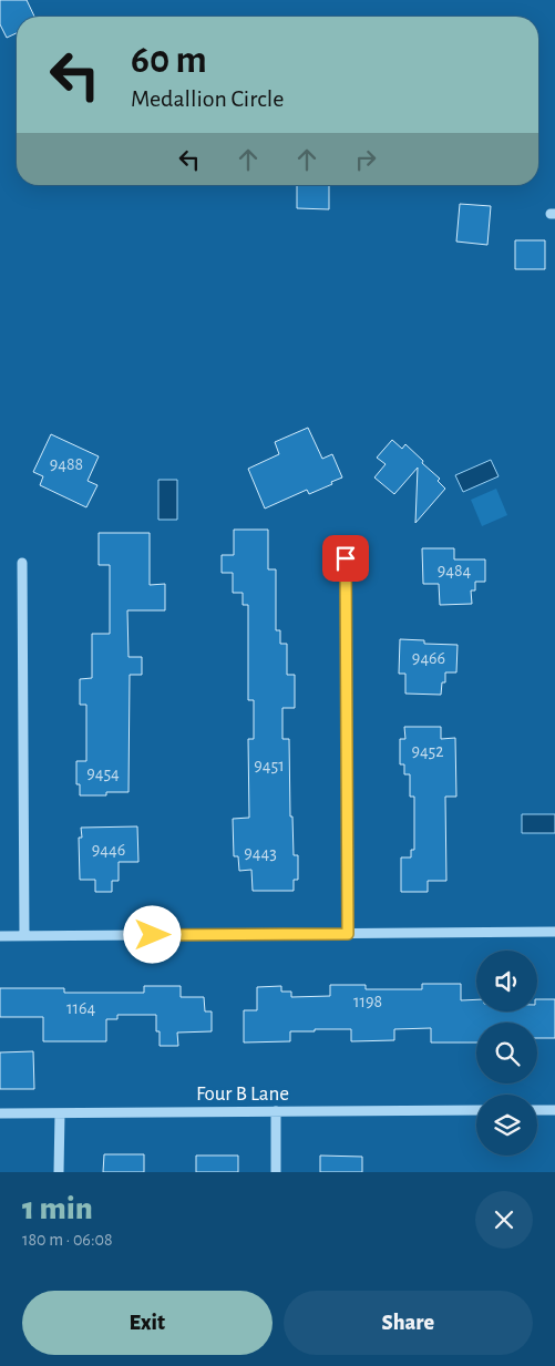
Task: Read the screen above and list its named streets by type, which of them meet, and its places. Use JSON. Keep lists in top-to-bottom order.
{
  "streets": {
    "street": ["Four B Lane"]
  },
  "house_numbers": [
    "9488",
    "9484",
    "9466",
    "9452",
    "9451",
    "9454",
    "9446",
    "9443",
    "1198",
    "1164"
  ],
  "page": {
    "turn": ["60 m", "Medallion Circle"],
    "heading": ["1 min", "180 m · 06:08"],
    "buttons": ["Exit", "Share"]
  }
}
